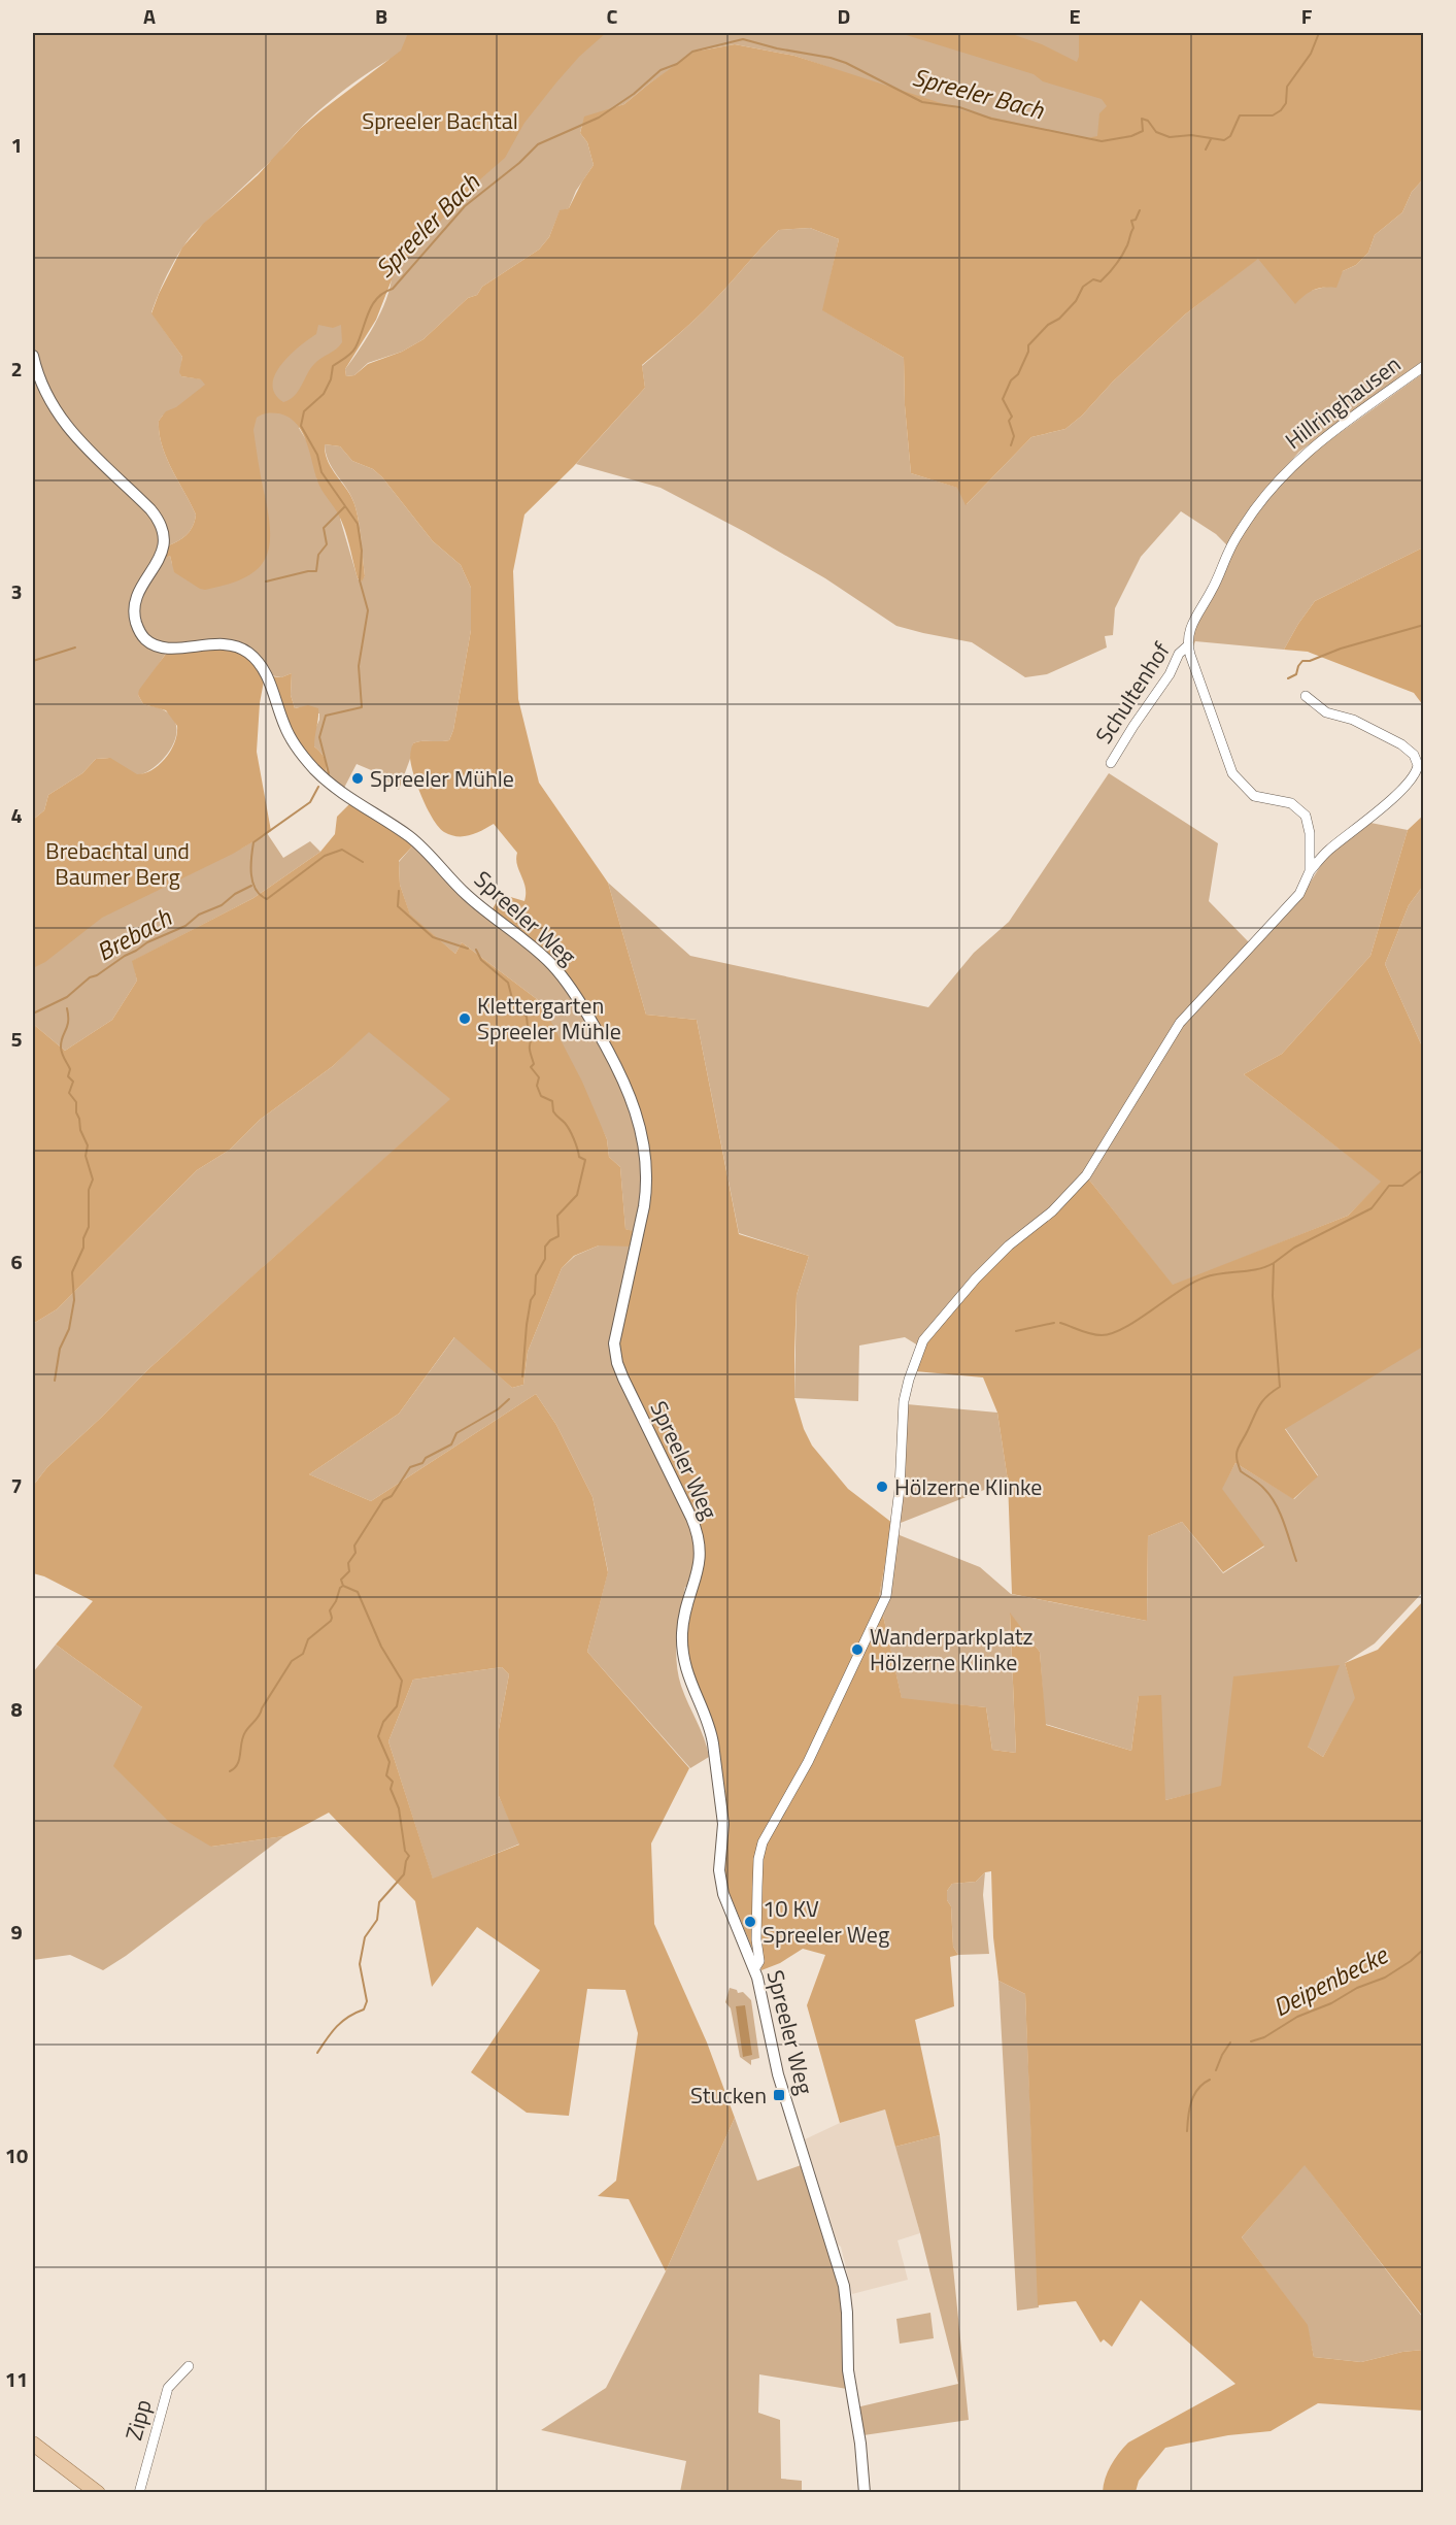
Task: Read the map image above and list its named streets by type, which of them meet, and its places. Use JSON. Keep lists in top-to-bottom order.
{
  "streets": {
    "street": [
      "Hillringhausen",
      "Schultenhof",
      "Spreeler Weg",
      "Zipp"
    ]
  },
  "crossings": [
    ["Hillringhausen", "Schultenhof"]
  ],
  "water": ["Spreeler Bach", "Brebach", "Deipenbecke"],
  "parks": ["Spreeler Bachtal", "Brebachtal und Baumer Berg"],
  "places": {
    "other": [
      "Spreeler Mühle",
      "Klettergarten Spreeler Mühle",
      "Hölzerne Klinke",
      "Wanderparkplatz Hölzerne Klinke",
      "10 KV Spreeler Weg"
    ],
    "transit": ["Stucken"]
  },
  "grid": {
    "columns": [
      "A",
      "B",
      "C",
      "D",
      "E",
      "F"
    ],
    "rows": [
      "1",
      "2",
      "3",
      "4",
      "5",
      "6",
      "7",
      "8",
      "9",
      "10",
      "11"
    ]
  }
}
